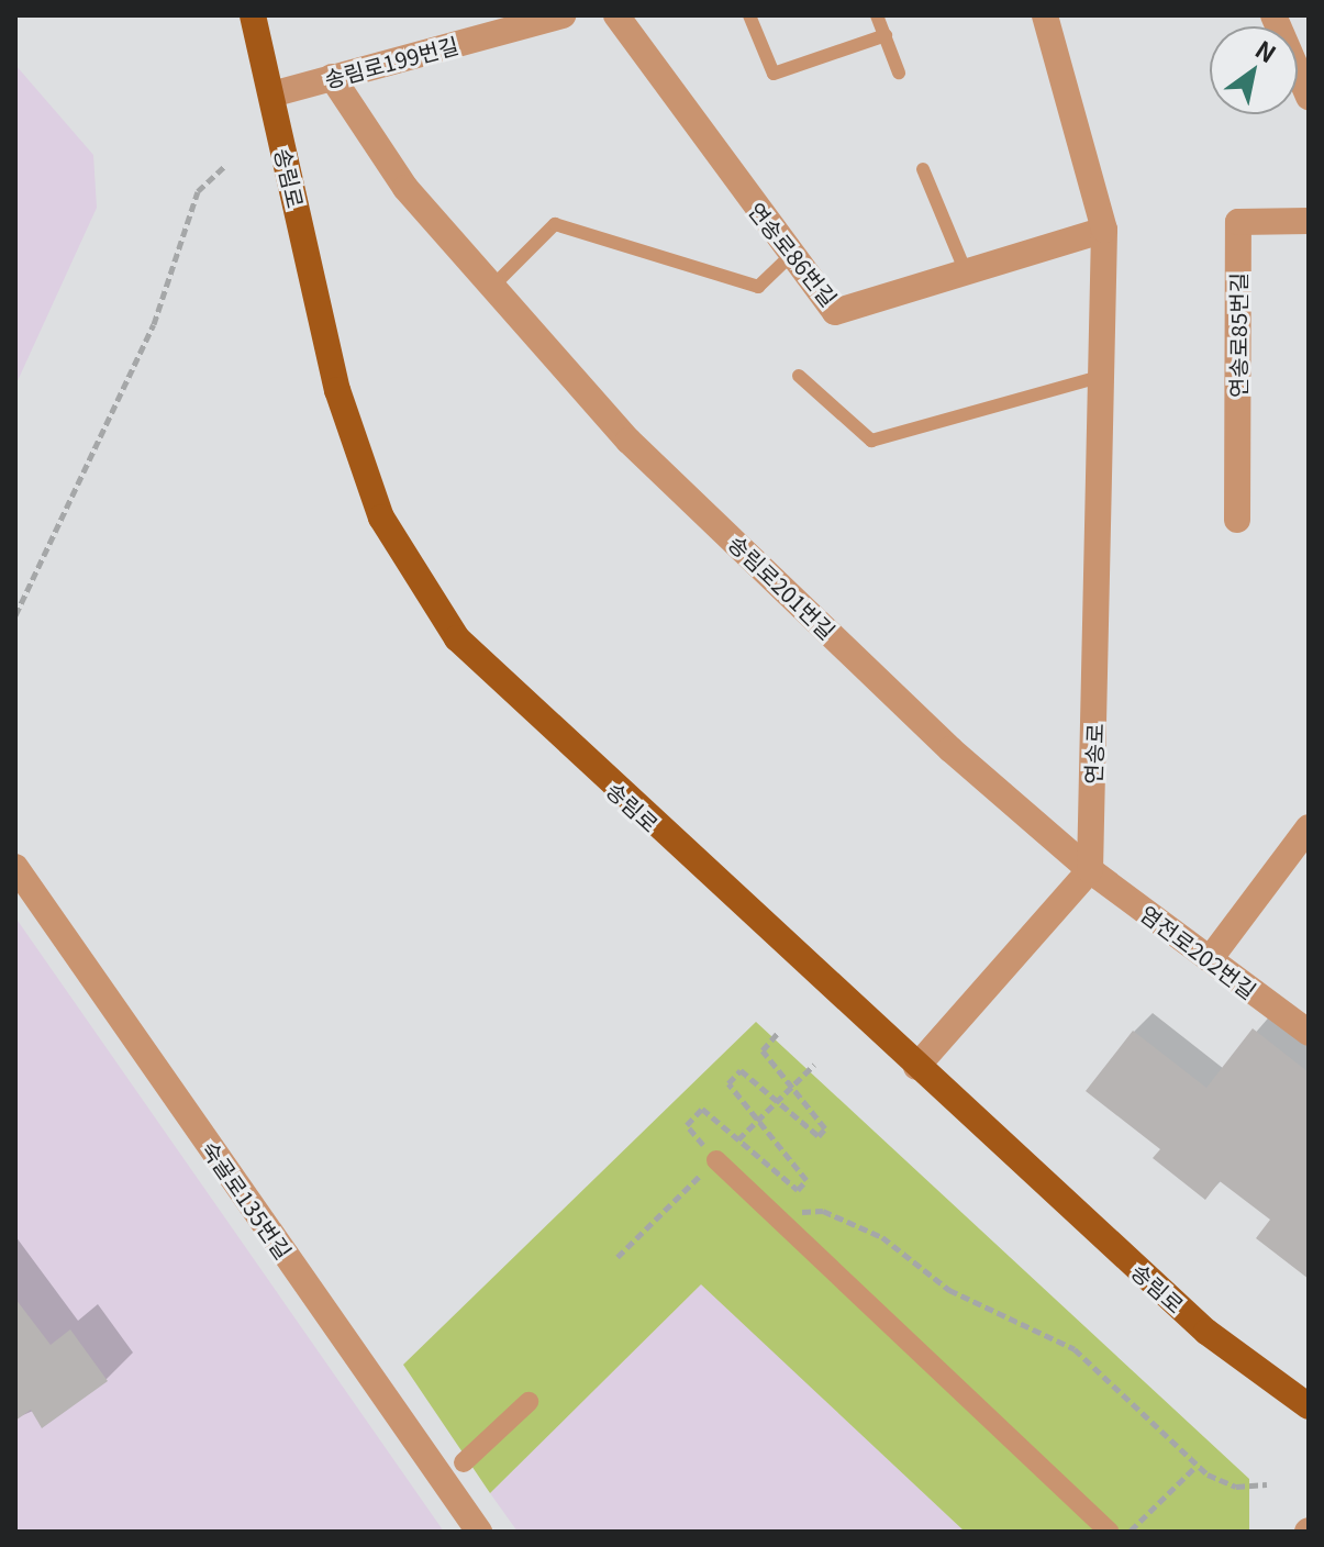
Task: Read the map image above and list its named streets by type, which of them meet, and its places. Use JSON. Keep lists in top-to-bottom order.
{
  "streets": {
    "main road": ["송림로"],
    "street": [
      "송림로199번길",
      "연송로86번길",
      "연송로85번길",
      "송림로201번길",
      "연송로",
      "염전로202번길",
      "숙골로135번길"
    ]
  },
  "crossings": [
    ["송림로199번길", "송림로"],
    ["송림로199번길", "송림로201번길"],
    ["연송로86번길", "연송로"],
    ["송림로201번길", "연송로"],
    ["송림로201번길", "염전로202번길"],
    ["연송로", "염전로202번길"]
  ],
  "north": "top right"
}
